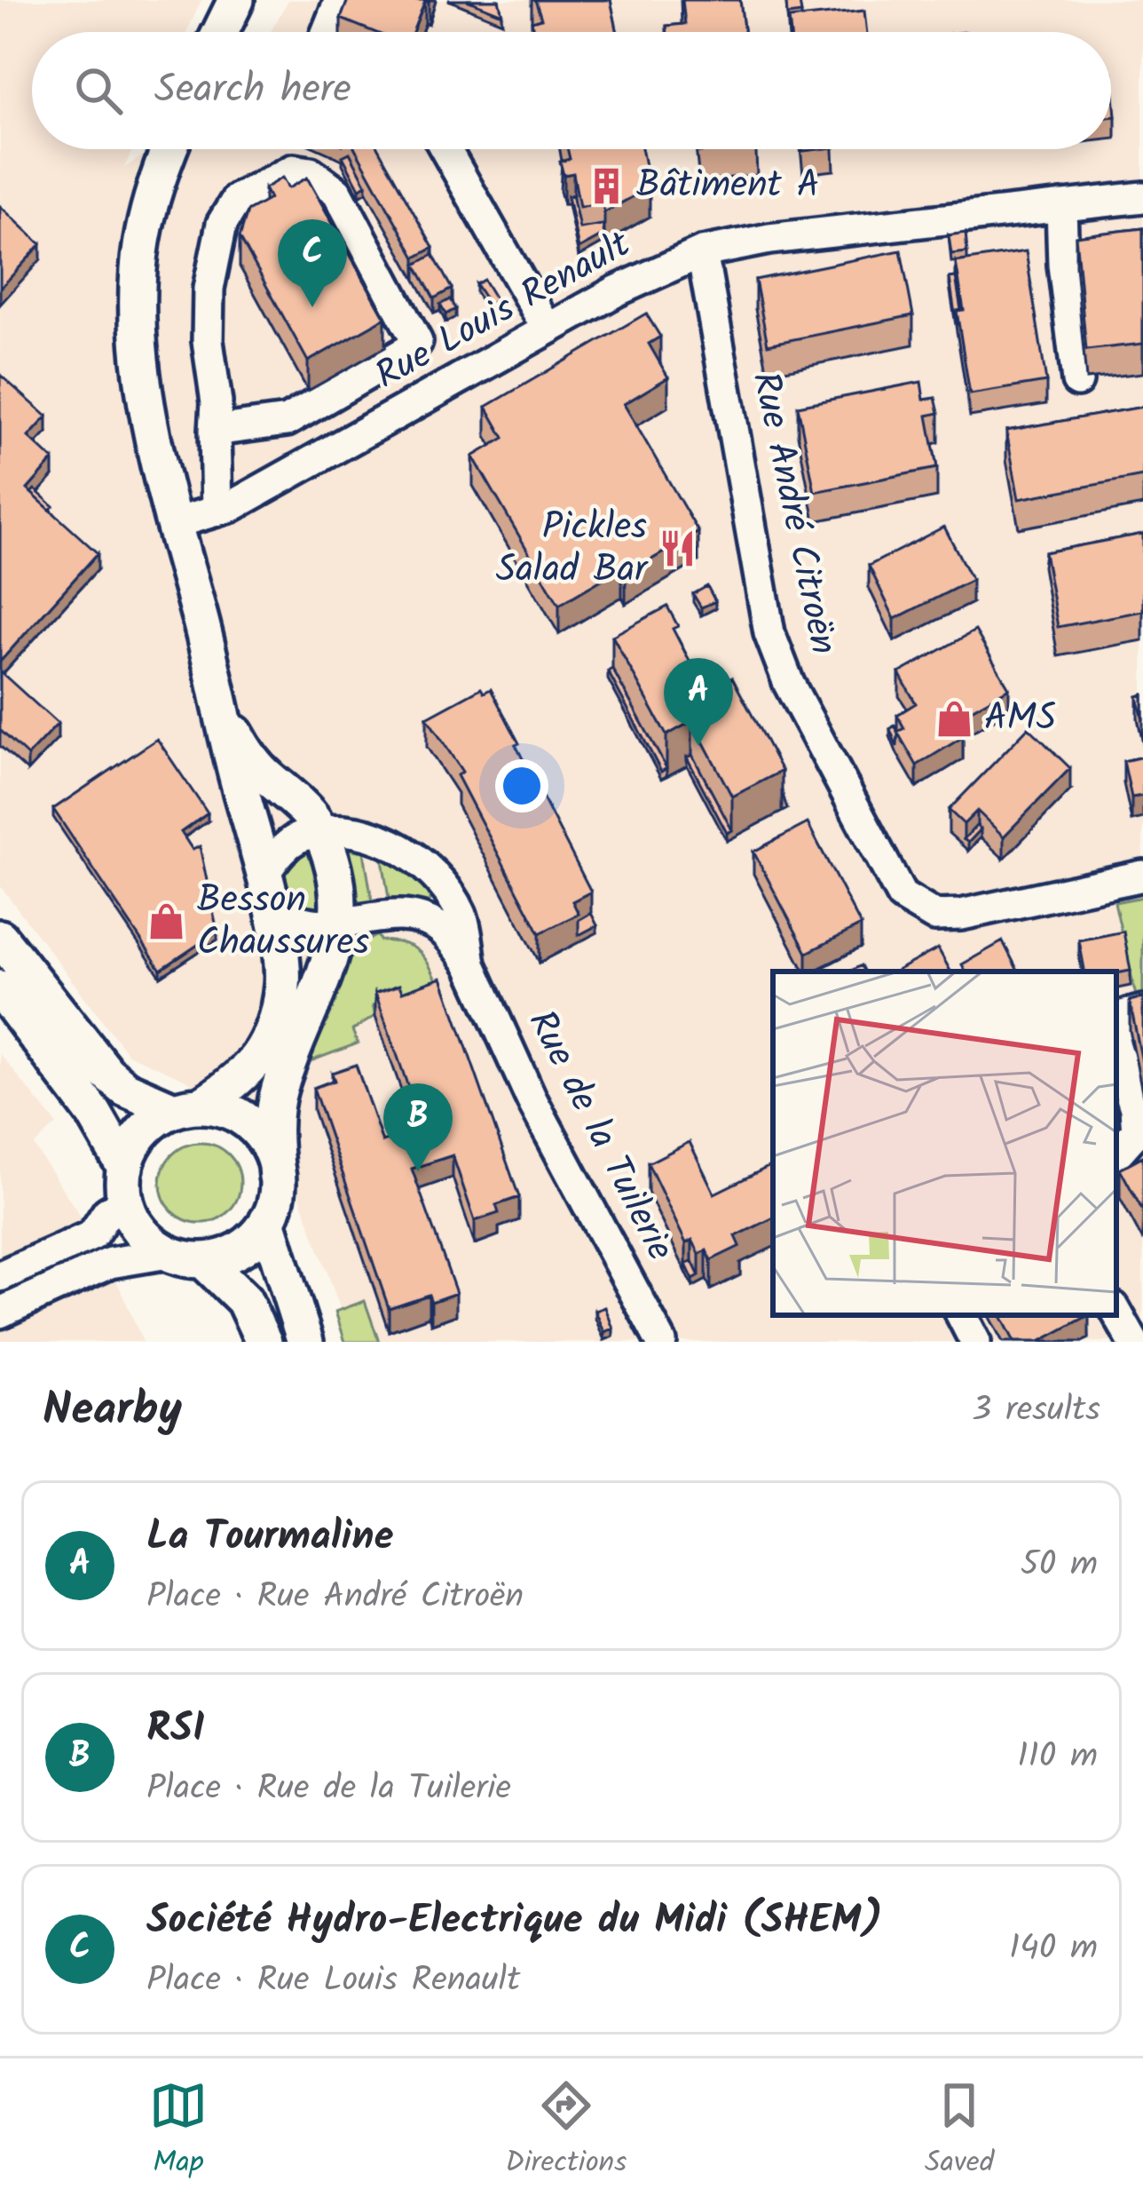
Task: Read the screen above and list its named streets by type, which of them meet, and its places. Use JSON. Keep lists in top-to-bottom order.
{
  "streets": {
    "street": ["Rue Louis Renault", "Rue André Citroën", "Rue de la Tuilerie"]
  },
  "crossings": [
    ["Rue Louis Renault", "Rue André Citroën"]
  ],
  "places": {
    "building": ["Bâtiment A"],
    "restaurant": ["Pickles Salad Bar"],
    "shop": ["AMS", "Besson Chaussures"]
  },
  "page": {
    "search": "Search here",
    "pins": ["C", "A", "B"],
    "heading": ["Nearby", "3 results"],
    "list": [
      {
        "mark": "A",
        "name": "La Tourmaline",
        "note": "Place · Rue André Citroën",
        "value": "50 m"
      },
      {
        "mark": "B",
        "name": "RSI",
        "note": "Place · Rue de la Tuilerie",
        "value": "110 m"
      },
      {
        "mark": "C",
        "name": "Société Hydro-Electrique du Midi (SHEM)",
        "note": "Place · Rue Louis Renault",
        "value": "140 m"
      }
    ],
    "nav": ["Map", "Directions", "Saved"]
  }
}
